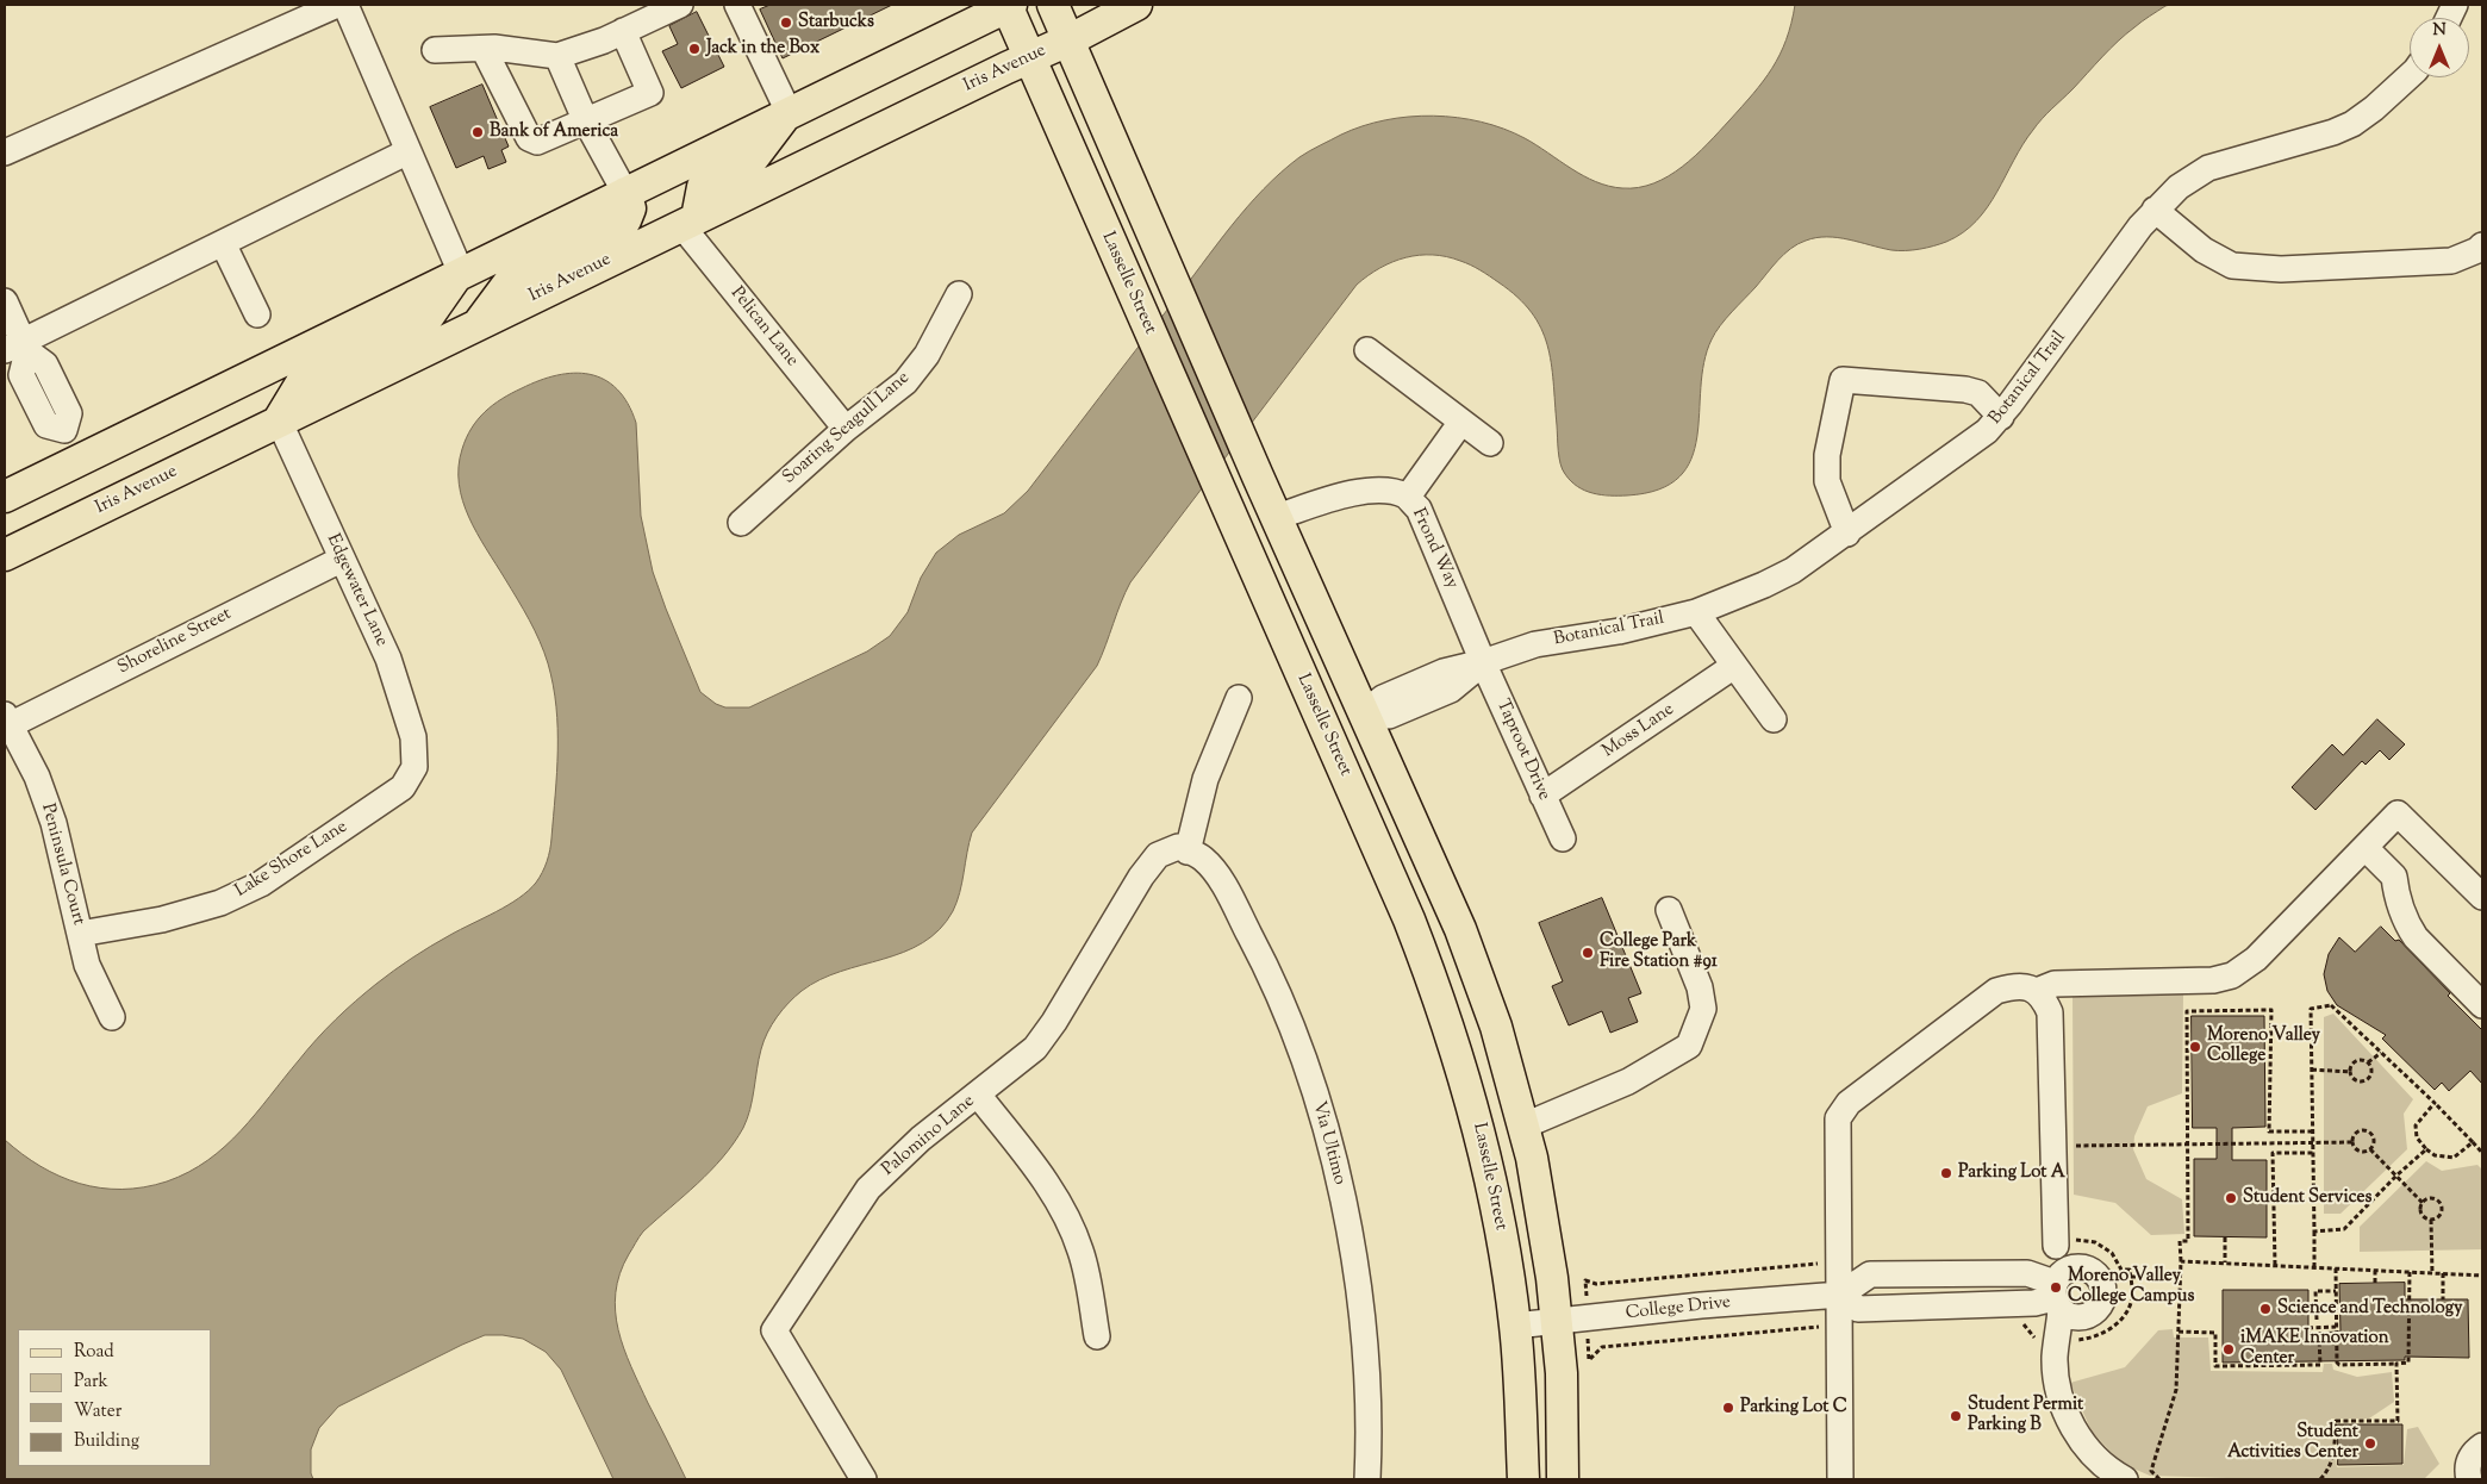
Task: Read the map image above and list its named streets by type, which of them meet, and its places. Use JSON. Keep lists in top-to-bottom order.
{
  "streets": {
    "main road": ["Iris Avenue", "Lasselle Street"],
    "street": [
      "Pelican Lane",
      "Botanical Trail",
      "Soaring Seagull Lane",
      "Frond Way",
      "Edgewater Lane",
      "Shoreline Street",
      "Moss Lane",
      "Taproot Drive",
      "Lake Shore Lane",
      "Peninsula Court",
      "Palomino Lane",
      "Via Ultimo",
      "College Drive"
    ]
  },
  "crossings": [
    ["Iris Avenue", "Lasselle Street"],
    ["Iris Avenue", "Pelican Lane"],
    ["Iris Avenue", "Edgewater Lane"],
    ["Lasselle Street", "College Drive"],
    ["Pelican Lane", "Soaring Seagull Lane"],
    ["Botanical Trail", "Frond Way"],
    ["Botanical Trail", "Taproot Drive"],
    ["Frond Way", "Taproot Drive"],
    ["Edgewater Lane", "Shoreline Street"],
    ["Edgewater Lane", "Lake Shore Lane"],
    ["Shoreline Street", "Peninsula Court"],
    ["Moss Lane", "Taproot Drive"],
    ["Lake Shore Lane", "Peninsula Court"],
    ["Palomino Lane", "Via Ultimo"]
  ],
  "places": [
    "Starbucks",
    "Jack in the Box",
    "Bank of America",
    "College Park Fire Station #91",
    "Moreno Valley College",
    "Parking Lot A",
    "Student Services",
    "Moreno Valley College Campus",
    "Science and Technology",
    "iMAKE Innovation Center",
    "Parking Lot C",
    "Student Permit Parking B",
    "Student Activities Center"
  ],
  "legend": [
    "Road",
    "Park",
    "Water",
    "Building"
  ],
  "north": "top"
}
